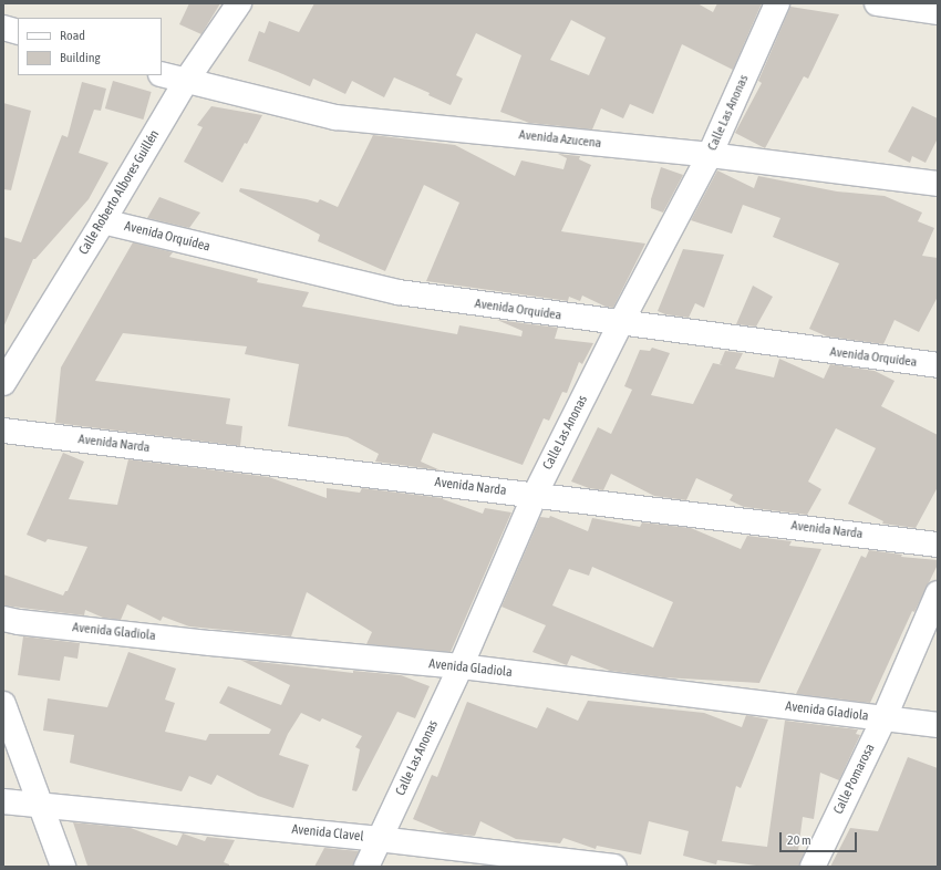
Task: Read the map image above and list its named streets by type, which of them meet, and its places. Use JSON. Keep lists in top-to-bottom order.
{
  "streets": {
    "street": [
      "Calle Las Anonas",
      "Avenida Azucena",
      "Calle Roberto Albores Guillén",
      "Avenida Orquídea",
      "Avenida Narda",
      "Avenida Gladiola",
      "Calle Pomarosa",
      "Avenida Clavel"
    ]
  },
  "crossings": [
    ["Calle Las Anonas", "Avenida Azucena"],
    ["Calle Las Anonas", "Avenida Orquídea"],
    ["Calle Las Anonas", "Avenida Narda"],
    ["Calle Las Anonas", "Avenida Gladiola"],
    ["Calle Las Anonas", "Avenida Clavel"],
    ["Avenida Azucena", "Calle Roberto Albores Guillén"],
    ["Calle Roberto Albores Guillén", "Avenida Orquídea"],
    ["Avenida Gladiola", "Calle Pomarosa"]
  ],
  "legend": ["Road", "Building"],
  "scale_bar": "20 m"
}
